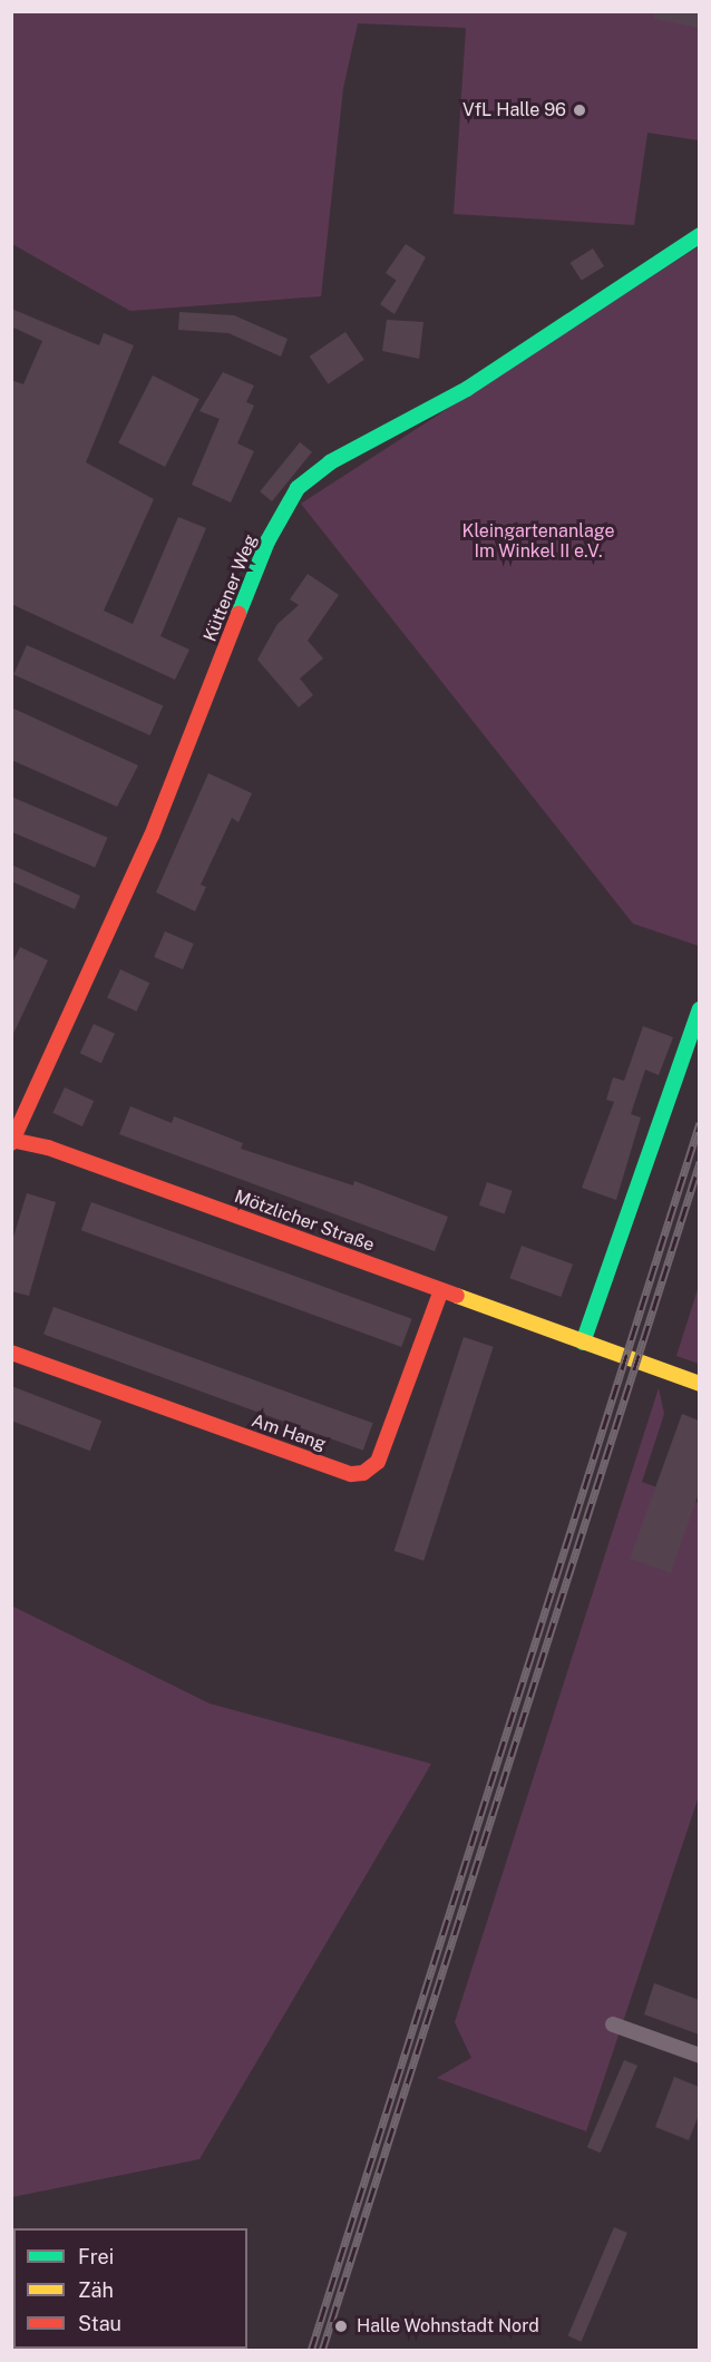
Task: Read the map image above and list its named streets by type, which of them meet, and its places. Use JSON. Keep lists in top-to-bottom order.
{
  "streets": {
    "street": ["Küttener Weg", "Mötzlicher Straße", "Am Hang"]
  },
  "crossings": [
    ["Küttener Weg", "Mötzlicher Straße"],
    ["Mötzlicher Straße", "Am Hang"]
  ],
  "parks": ["Kleingartenanlage Im Winkel II e.V."],
  "places": ["VfL Halle 96", "Halle Wohnstadt Nord"],
  "legend": ["Frei", "Zäh", "Stau"]
}
